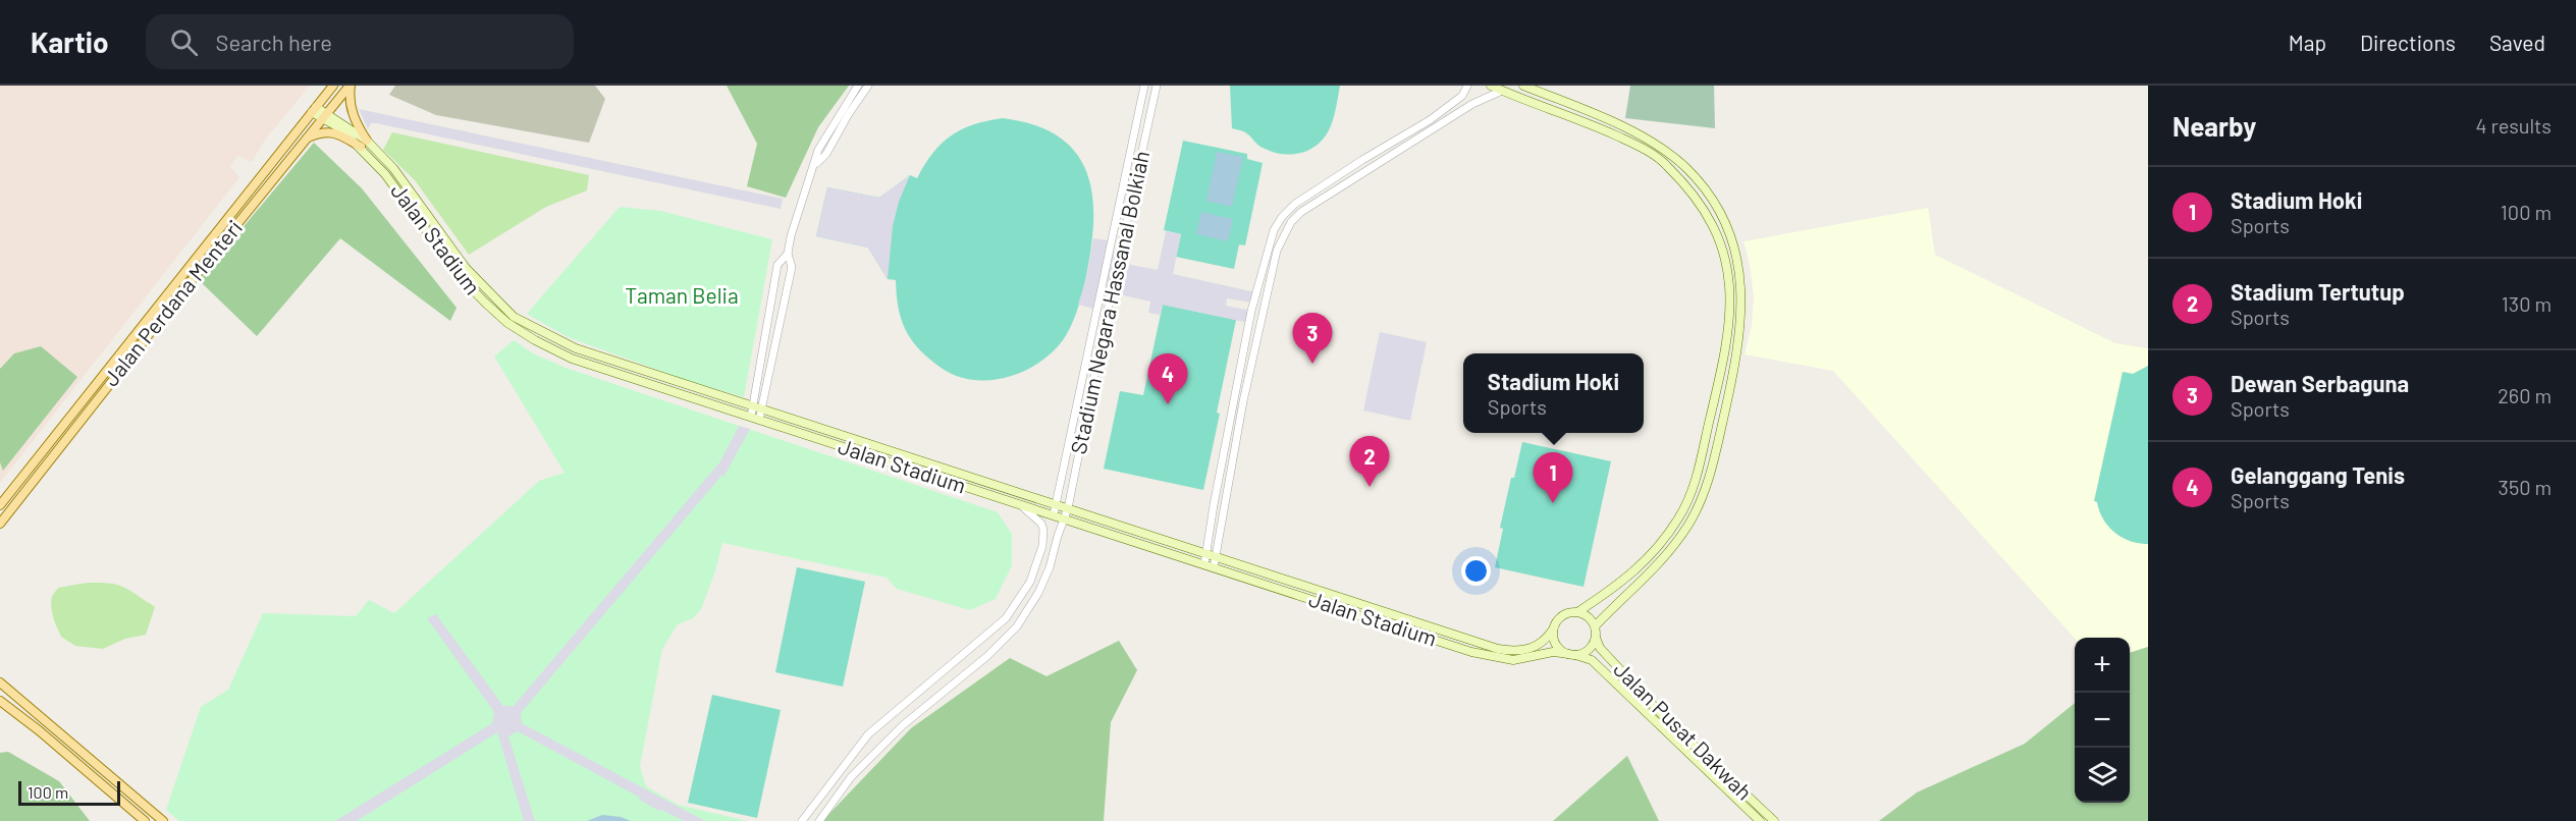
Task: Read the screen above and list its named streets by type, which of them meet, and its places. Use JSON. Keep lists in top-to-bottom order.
{
  "streets": {
    "main road": ["Jalan Stadium", "Jalan Perdana Menteri", "Jalan Pusat Dakwah"],
    "street": ["Stadium Negara Hassanal Bolkiah"]
  },
  "crossings": [
    ["Jalan Stadium", "Stadium Negara Hassanal Bolkiah"],
    ["Jalan Stadium", "Jalan Perdana Menteri"],
    ["Jalan Stadium", "Jalan Pusat Dakwah"]
  ],
  "parks": ["Taman Belia"],
  "scale_bar": "100 m",
  "page": {
    "header": "Kartio",
    "search": "Search here",
    "nav": ["Map", "Directions", "Saved"],
    "heading": ["Nearby", "4 results"],
    "list": [
      {
        "mark": "1",
        "name": "Stadium Hoki",
        "note": "Sports",
        "value": "100 m"
      },
      {
        "mark": "2",
        "name": "Stadium Tertutup",
        "note": "Sports",
        "value": "130 m"
      },
      {
        "mark": "3",
        "name": "Dewan Serbaguna",
        "note": "Sports",
        "value": "260 m"
      },
      {
        "mark": "4",
        "name": "Gelanggang Tenis",
        "note": "Sports",
        "value": "350 m"
      }
    ],
    "pins": [
      "3",
      "4",
      "2",
      "1"
    ],
    "popup": ["Stadium Hoki", "Sports"],
    "map_buttons": ["+", "−"],
    "scale": "100 m"
  }
}
